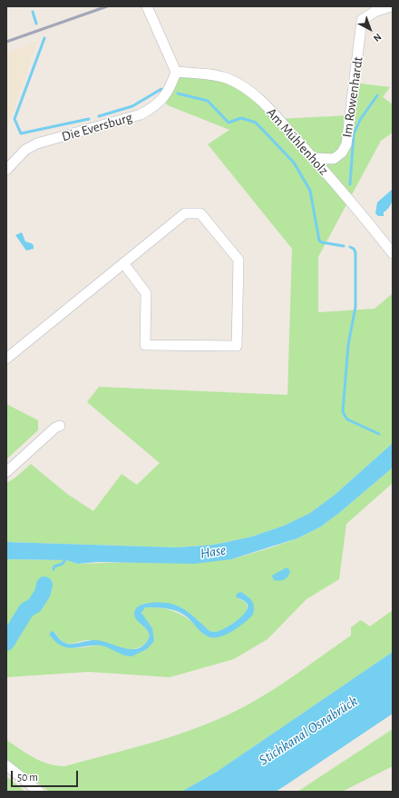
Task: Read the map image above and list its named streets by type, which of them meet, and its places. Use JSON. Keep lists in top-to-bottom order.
{
  "streets": {
    "street": ["Im Rowenhardt", "Die Eversburg", "Am Mühlenholz"]
  },
  "crossings": [
    ["Im Rowenhardt", "Am Mühlenholz"],
    ["Die Eversburg", "Am Mühlenholz"]
  ],
  "water": ["Hase", "Stichkanal Osnabrück"],
  "scale_bar": "50 m",
  "north": "bottom right"
}
